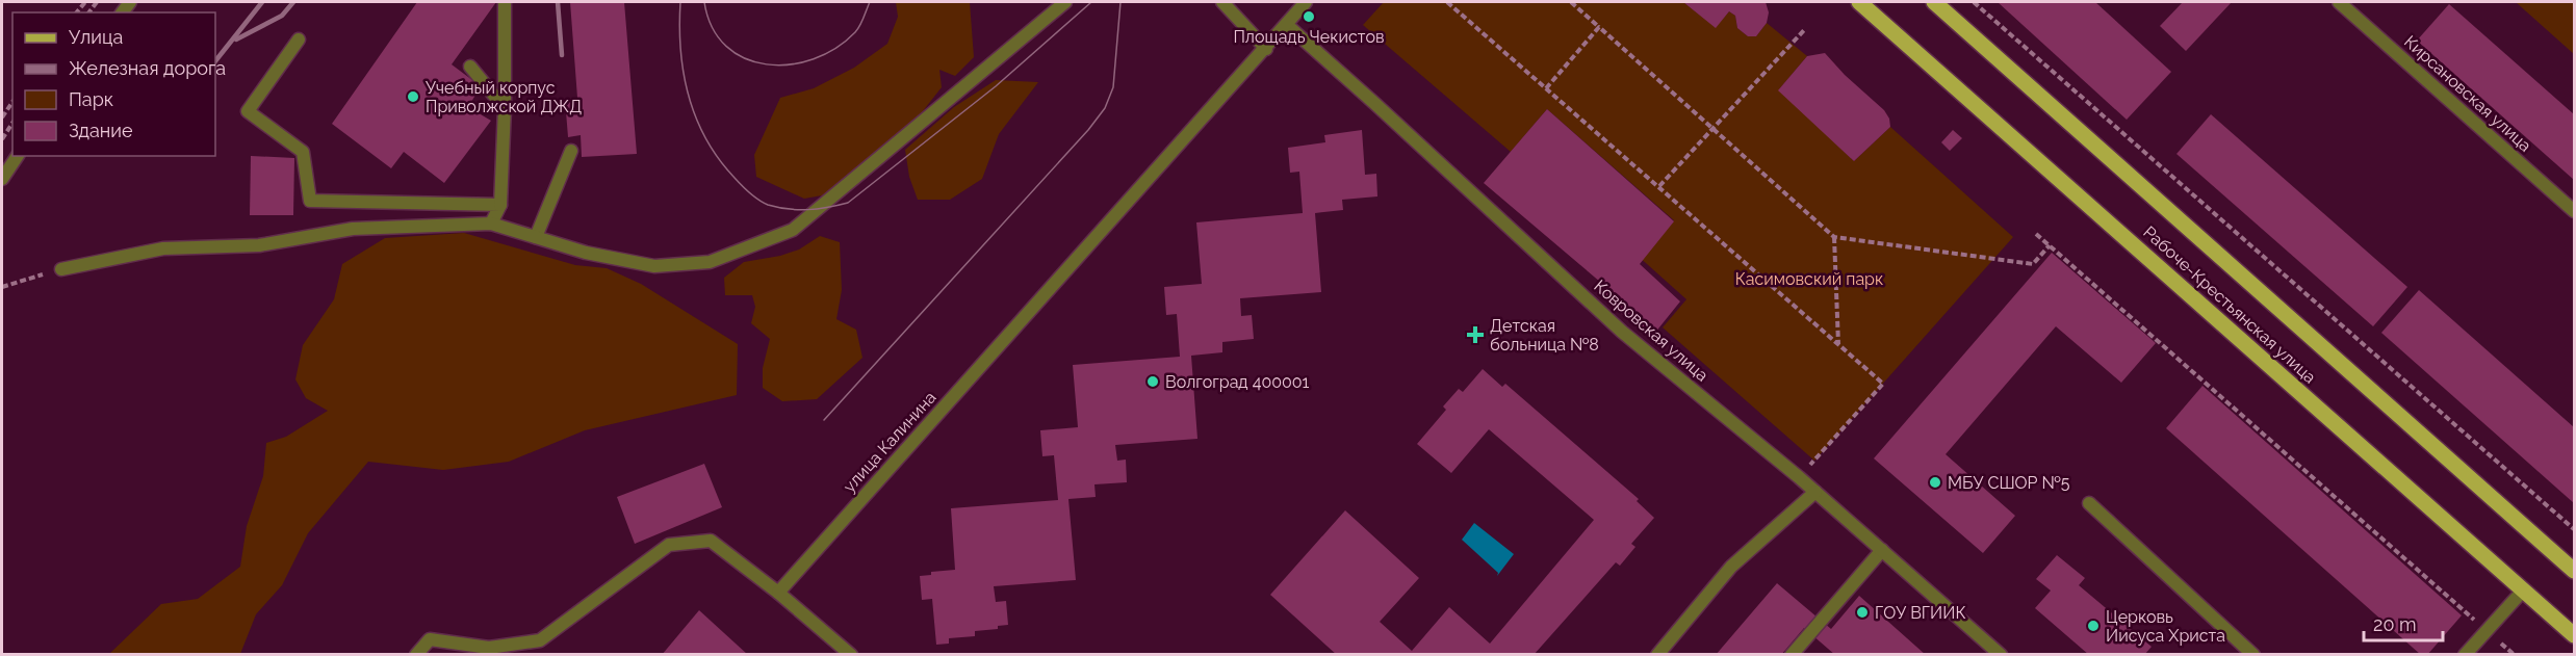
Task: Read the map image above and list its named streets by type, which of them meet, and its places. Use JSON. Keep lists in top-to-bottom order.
{
  "streets": {
    "main road": ["Рабоче-Крестьянская улица"],
    "street": ["Кирсановская улица", "Ковровская улица", "улица Калинина"]
  },
  "crossings": [
    ["Ковровская улица", "улица Калинина"]
  ],
  "parks": ["Касимовский парк"],
  "places": {
    "other": [
      "Площадь Чекистов",
      "Учебный корпус Приволжской ДЖД",
      "Волгоград 400001",
      "МБУ СШОР №5",
      "ГОУ ВГИИК",
      "Церковь Иисуса Христа"
    ],
    "health": ["Детская больница №8"]
  },
  "legend": [
    "Улица",
    "Железная дорога",
    "Парк",
    "Здание"
  ],
  "scale_bar": "20 m"
}
